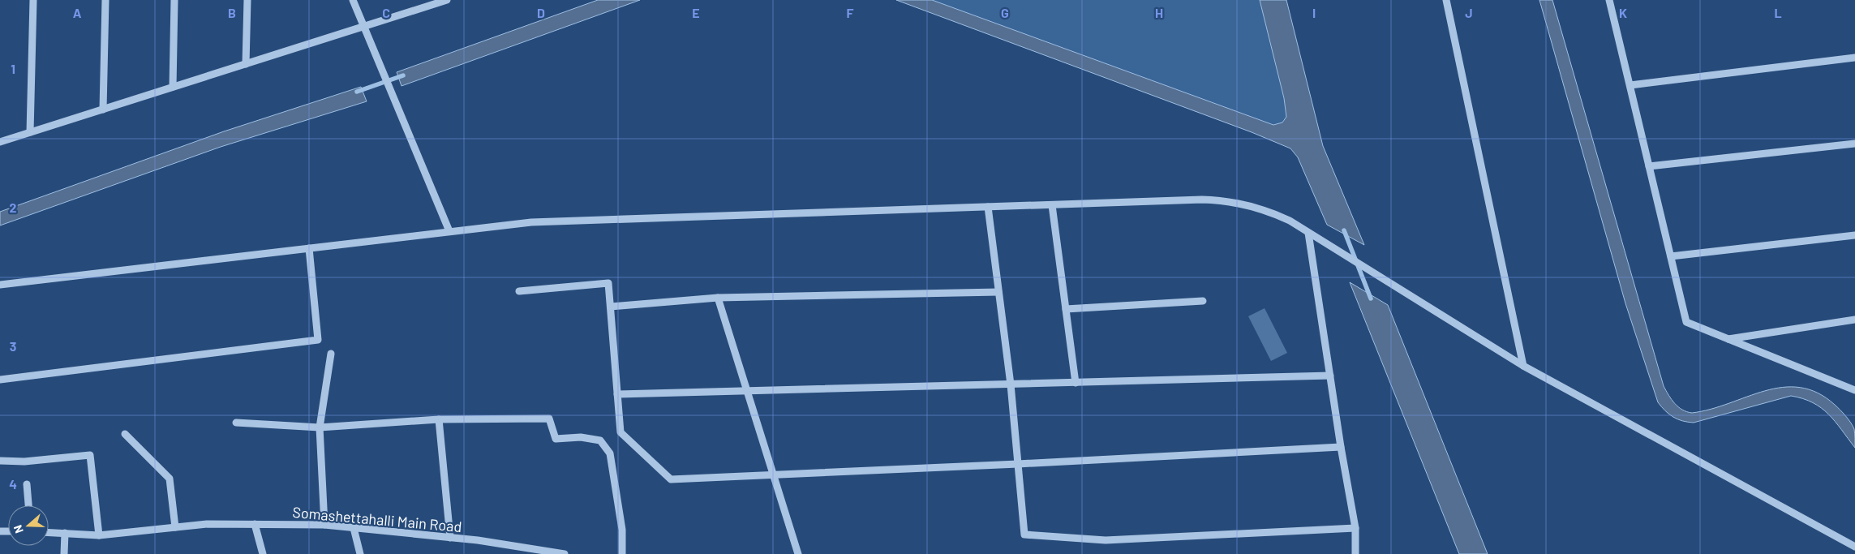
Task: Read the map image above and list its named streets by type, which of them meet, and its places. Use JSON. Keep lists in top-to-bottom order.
{
  "streets": {
    "street": ["Somashettahalli Main Road"]
  },
  "north": "left",
  "grid": {
    "columns": [
      "A",
      "B",
      "C",
      "D",
      "E",
      "F",
      "G",
      "H",
      "I",
      "J",
      "K",
      "L"
    ],
    "rows": [
      "1",
      "2",
      "3",
      "4"
    ]
  }
}
